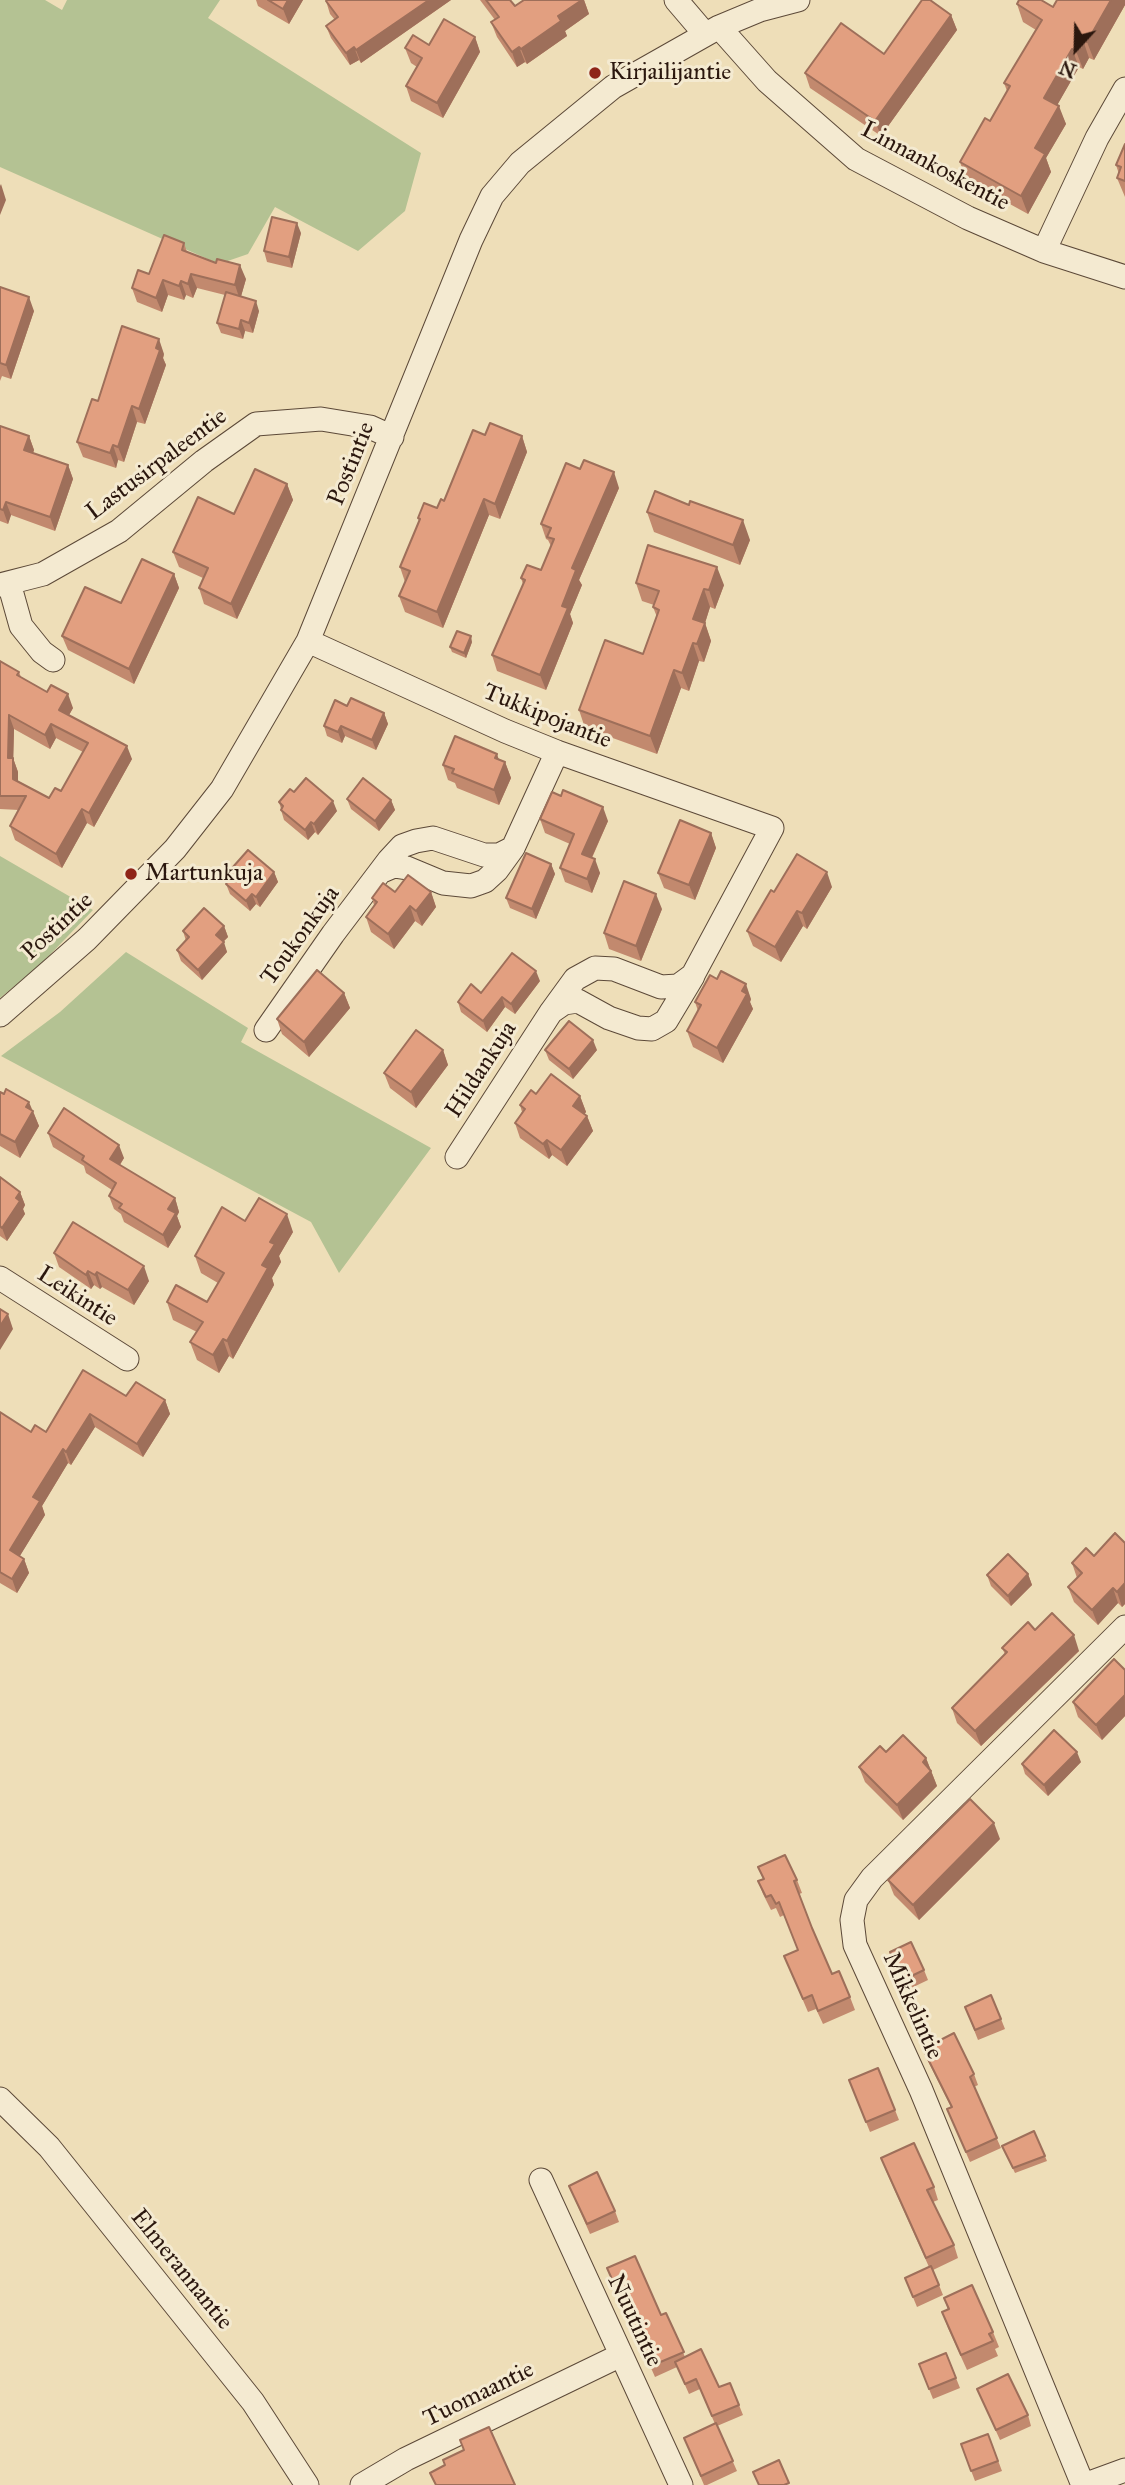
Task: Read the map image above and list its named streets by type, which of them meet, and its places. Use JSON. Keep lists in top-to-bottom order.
{
  "streets": {
    "street": [
      "Linnankoskentie",
      "Postintie",
      "Lastusirpaleentie",
      "Tukkipojantie",
      "Toukonkuja",
      "Hildankuja",
      "Leikintie",
      "Mikkelintie",
      "Elmerannantie",
      "Nuutintie",
      "Tuomaantie"
    ]
  },
  "crossings": [
    ["Linnankoskentie", "Postintie"],
    ["Postintie", "Lastusirpaleentie"],
    ["Postintie", "Tukkipojantie"],
    ["Tukkipojantie", "Hildankuja"],
    ["Nuutintie", "Tuomaantie"]
  ],
  "places": ["Kirjailijantie", "Martunkuja"],
  "north": "bottom"
}
